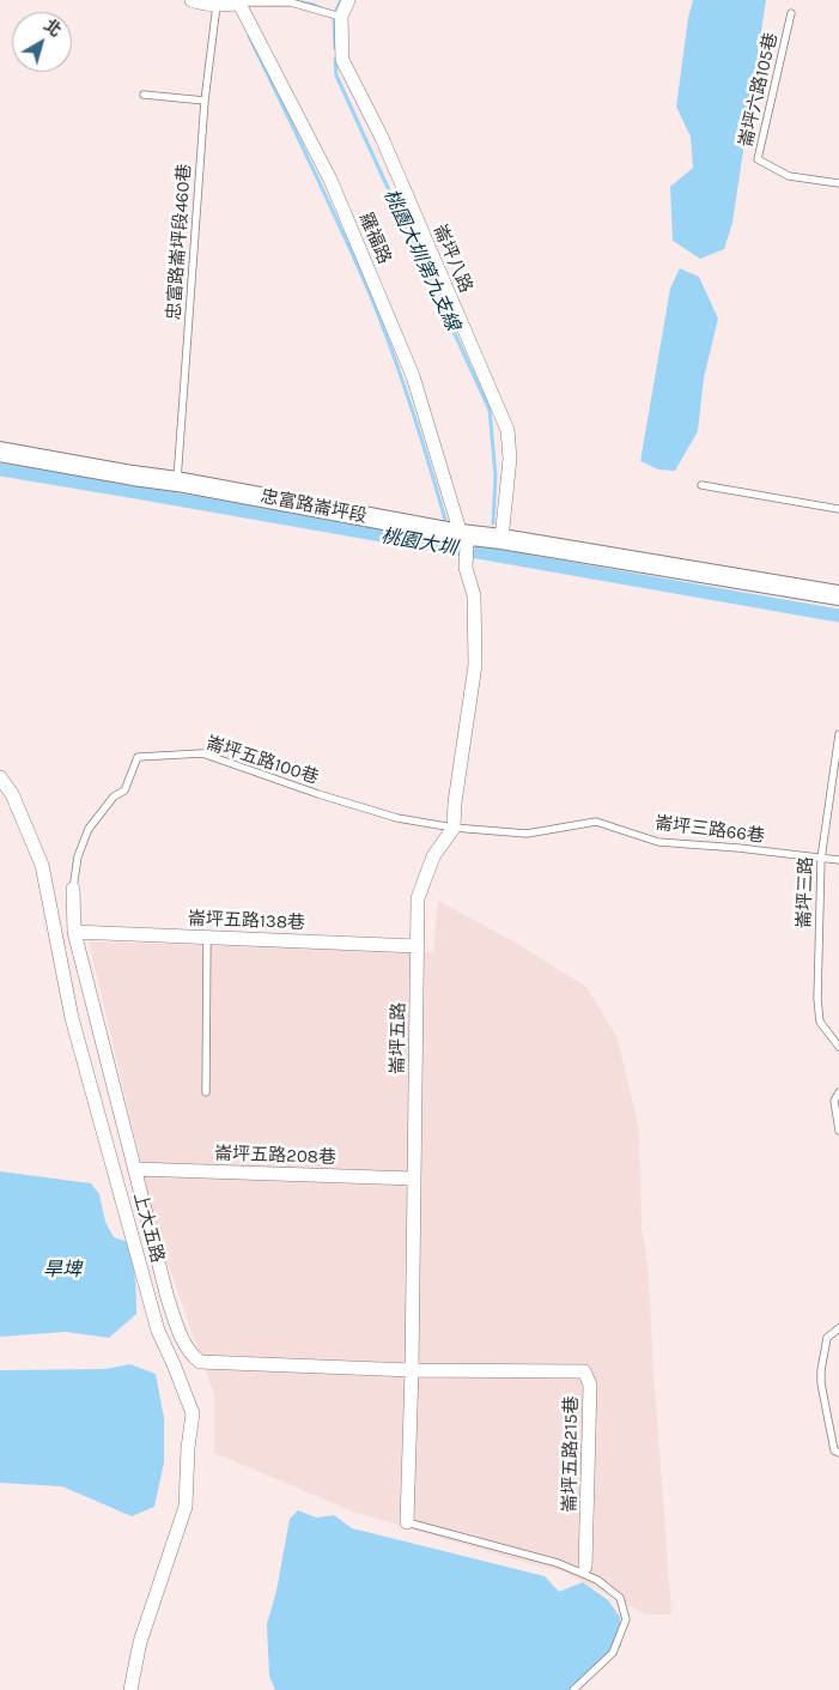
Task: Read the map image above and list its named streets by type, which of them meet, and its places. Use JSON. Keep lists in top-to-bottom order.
{
  "streets": {
    "street": [
      "羅福路",
      "崙坪八路",
      "忠富路崙坪段",
      "崙坪五路138巷",
      "崙坪五路",
      "崙坪五路208巷",
      "上大五路",
      "崙坪五路215巷"
    ],
    "lane": [
      "崙坪六路105巷",
      "忠富路崙坪段460巷",
      "崙坪五路100巷",
      "崙坪三路66巷",
      "崙坪三路"
    ]
  },
  "crossings": [
    ["羅福路", "忠富路崙坪段"],
    ["羅福路", "崙坪五路100巷"],
    ["羅福路", "崙坪三路66巷"],
    ["羅福路", "崙坪五路"],
    ["忠富路崙坪段460巷", "忠富路崙坪段"],
    ["崙坪八路", "忠富路崙坪段"],
    ["崙坪五路100巷", "崙坪三路66巷"],
    ["崙坪五路100巷", "崙坪五路"],
    ["崙坪三路66巷", "崙坪三路"],
    ["崙坪三路66巷", "崙坪五路"],
    ["崙坪五路138巷", "崙坪五路"],
    ["崙坪五路", "崙坪五路208巷"],
    ["崙坪五路", "崙坪五路215巷"]
  ],
  "water": ["桃園大圳第九支線", "桃園大圳", "旱埤"],
  "north": "top right"
}
